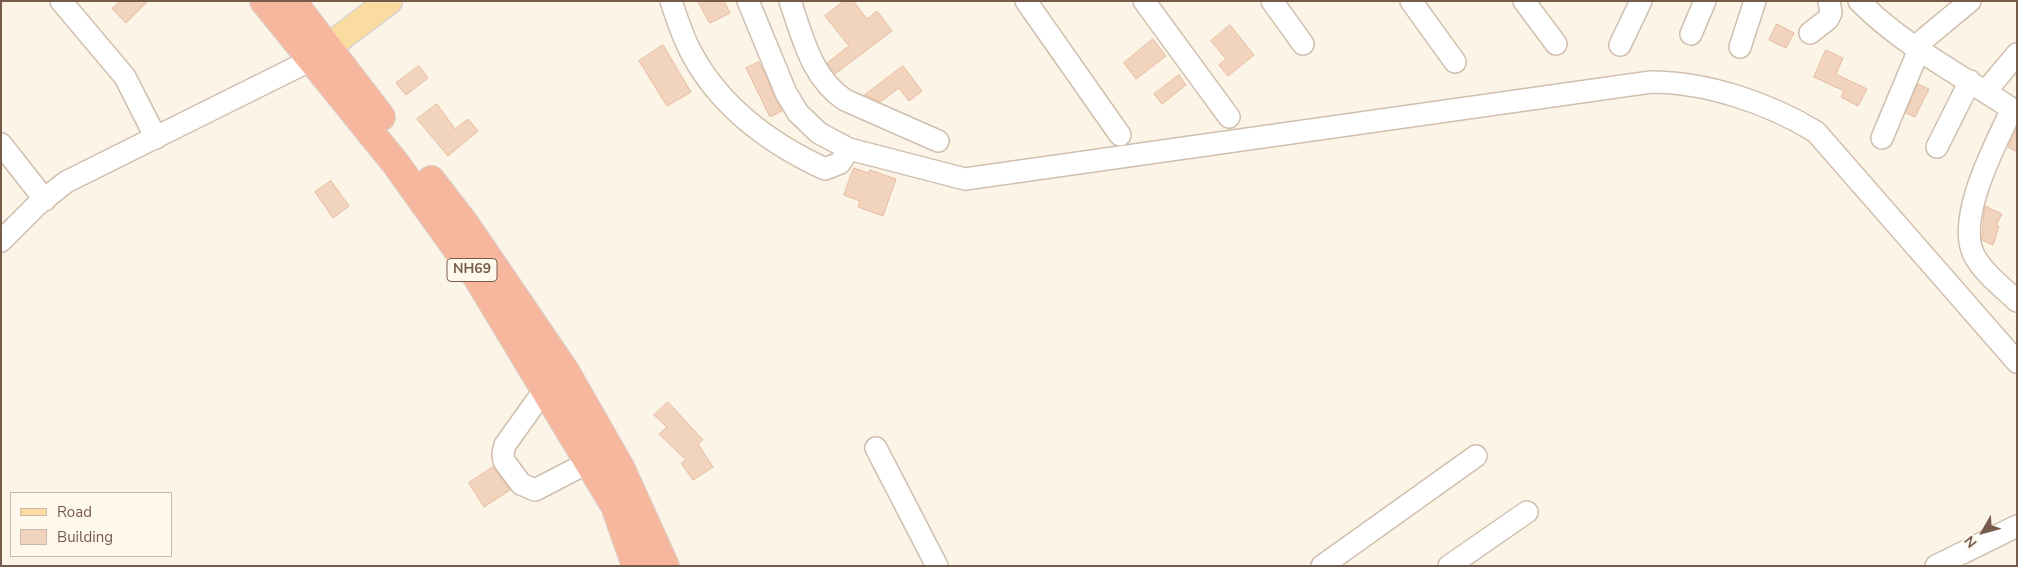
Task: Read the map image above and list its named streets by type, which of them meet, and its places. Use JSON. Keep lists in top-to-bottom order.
{
  "streets": {
    "highway": ["NH69"]
  },
  "legend": ["Road", "Building"],
  "north": "bottom left"
}
